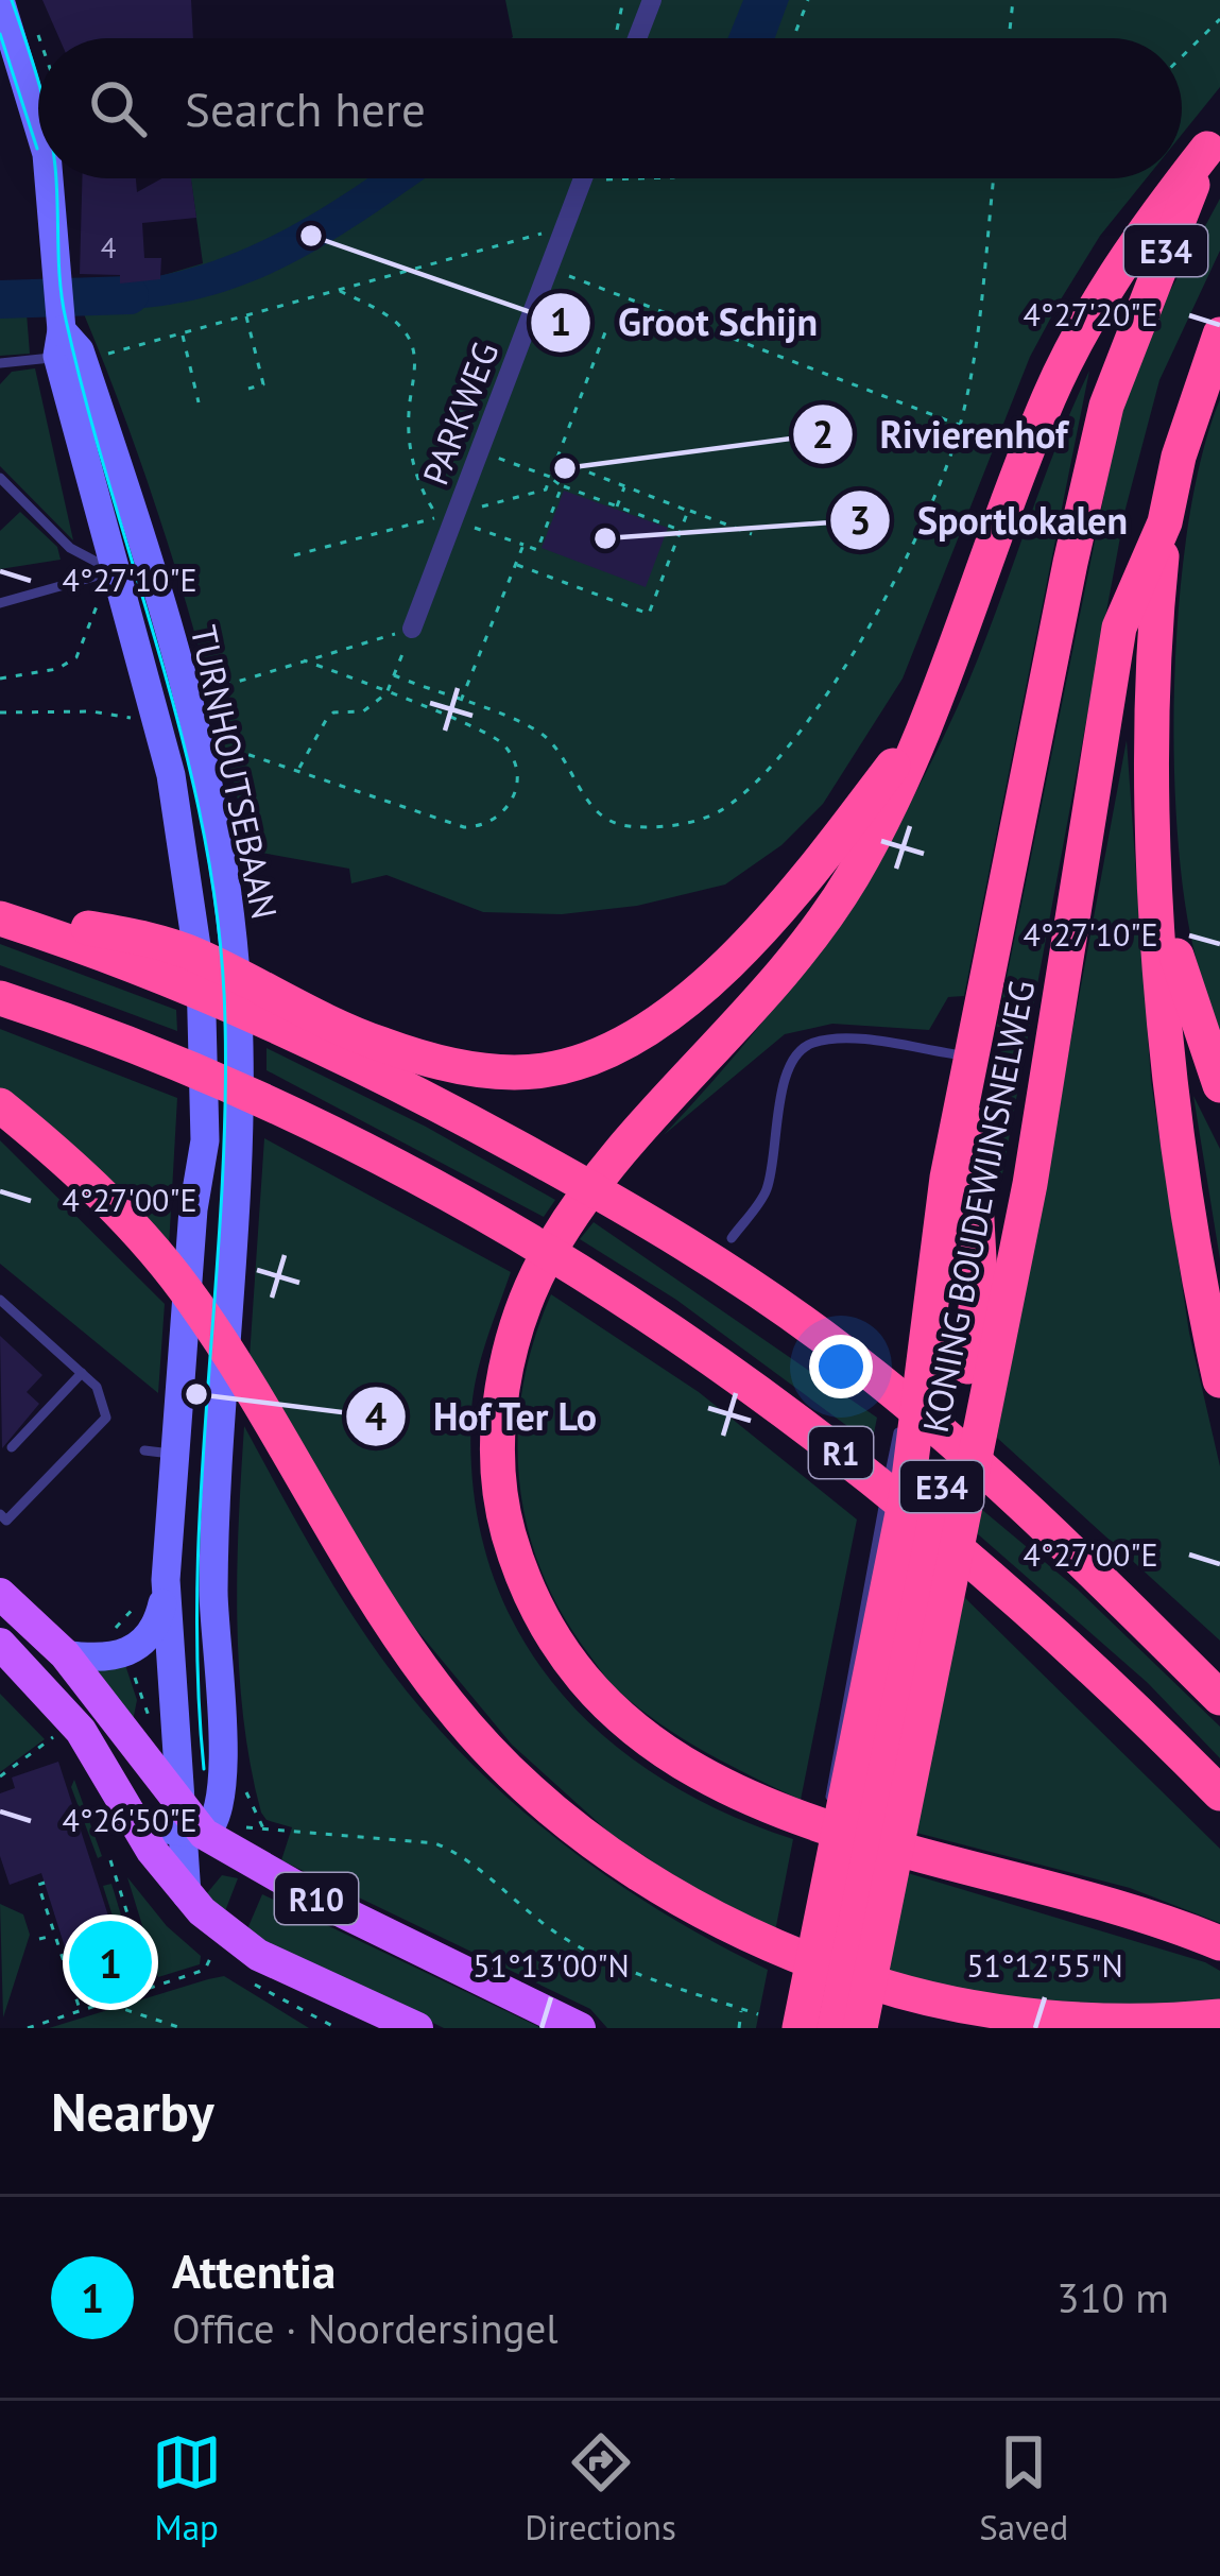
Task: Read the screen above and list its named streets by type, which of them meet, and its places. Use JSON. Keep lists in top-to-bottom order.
{
  "streets": {
    "highway": ["E34", "KONING BOUDEWIJNSNELWEG", "R1"],
    "main road": ["TURNHOUTSEBAAN", "R10"],
    "street": ["PARKWEG"]
  },
  "crossings": [
    ["E34", "KONING BOUDEWIJNSNELWEG"],
    ["TURNHOUTSEBAAN", "R10"]
  ],
  "places": [
    "Groot Schijn",
    "Rivierenhof",
    "Sportlokalen",
    "Hof Ter Lo"
  ],
  "house_numbers": ["4"],
  "page": {
    "search": "Search here",
    "pins": "1",
    "heading": "Nearby",
    "list": [
      {
        "mark": "1",
        "name": "Attentia",
        "note": "Office · Noordersingel",
        "value": "310 m"
      }
    ],
    "nav": ["Map", "Directions", "Saved"]
  },
  "coordinates": [
    "4°27'20\"E",
    "4°27'10\"E",
    "4°27'00\"E",
    "4°26'50\"E",
    "51°13'00\"N",
    "51°12'55\"N"
  ]
}
